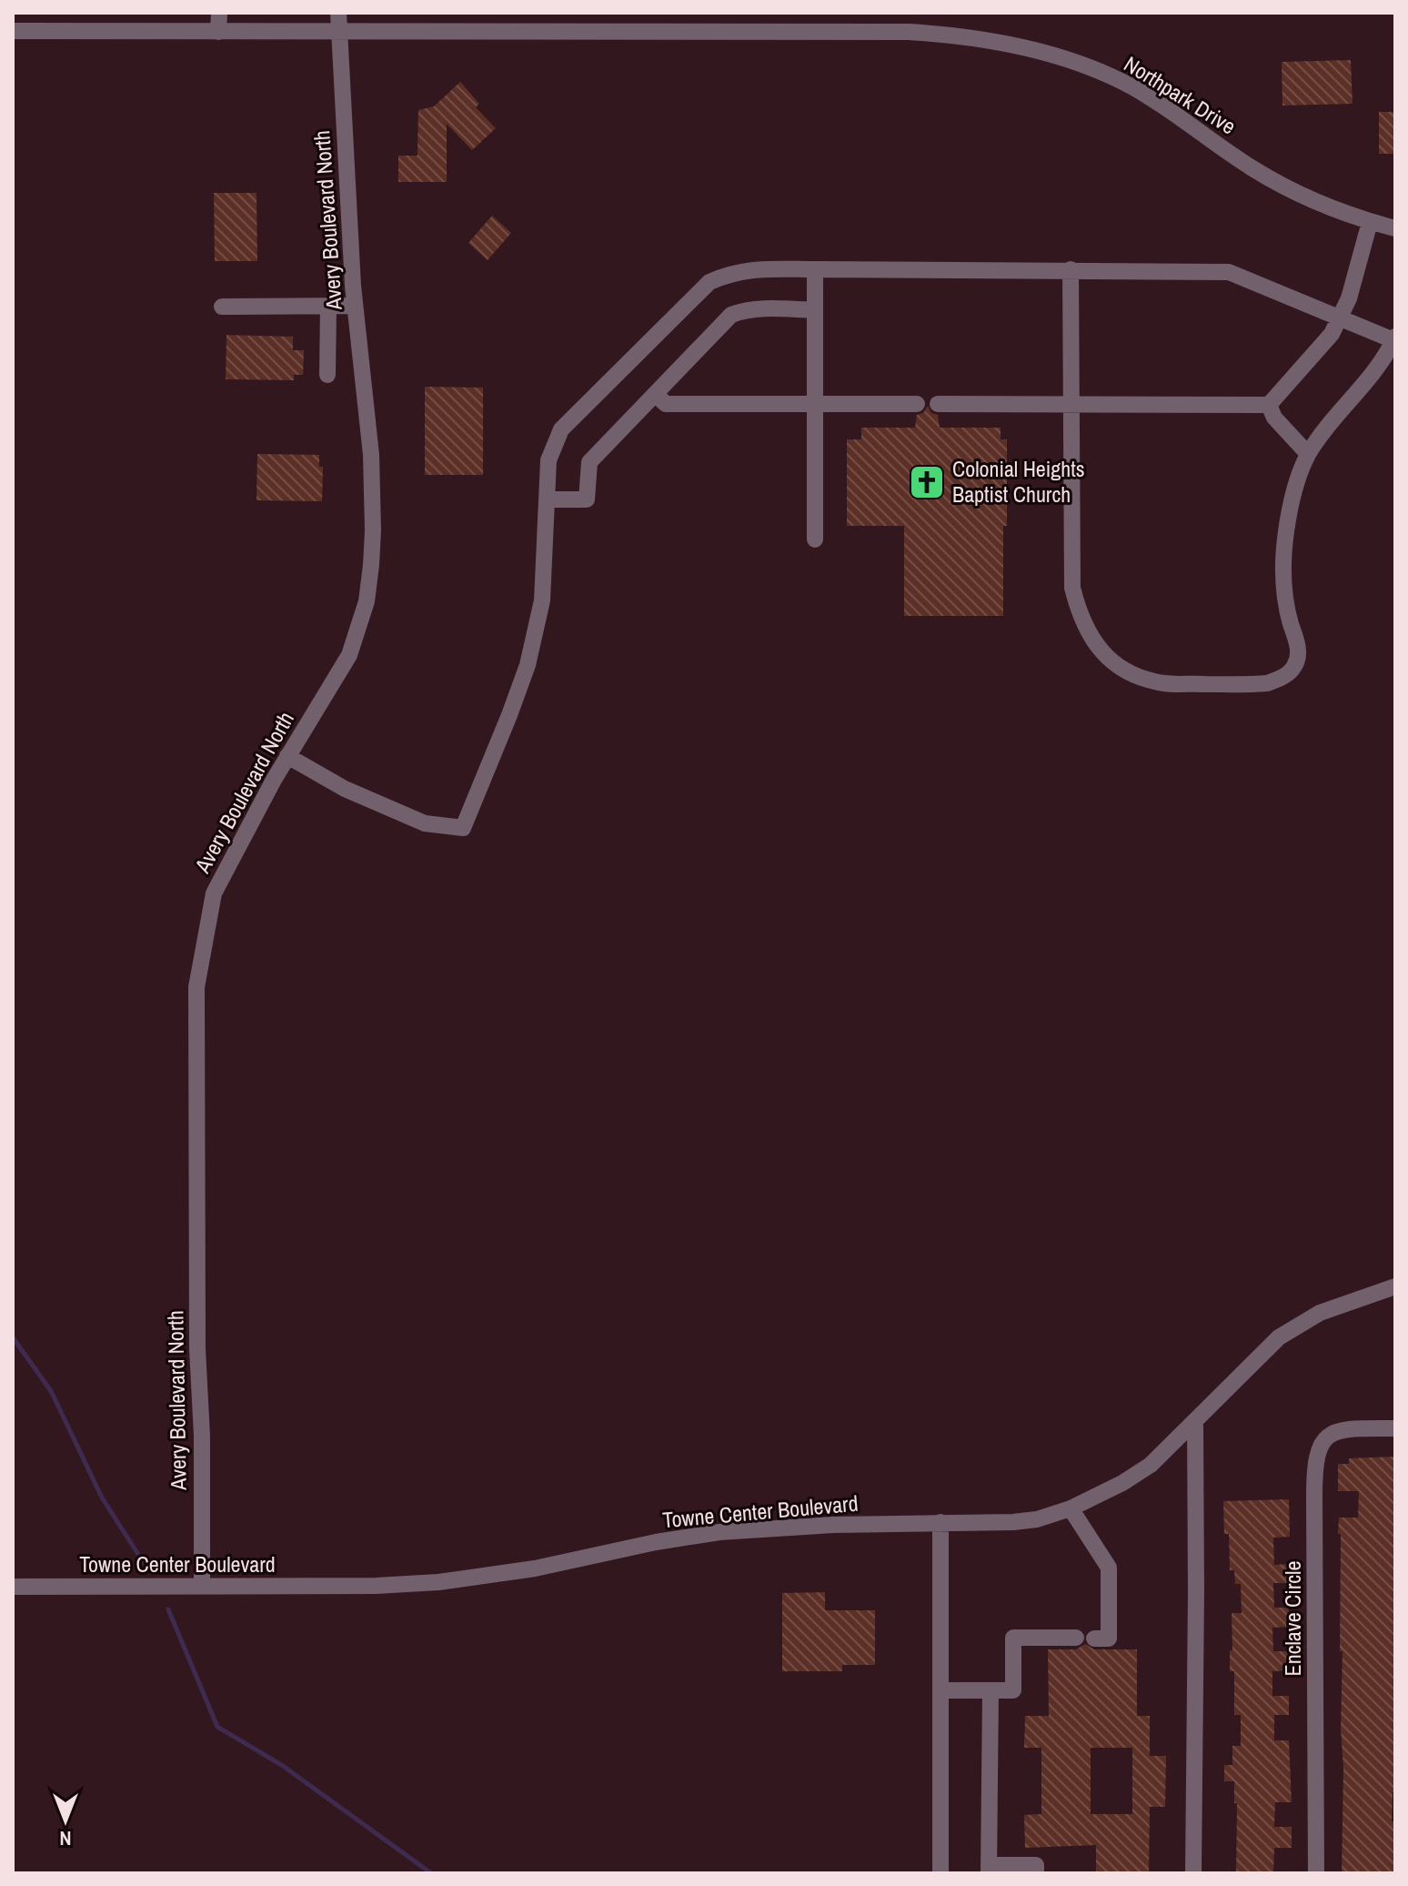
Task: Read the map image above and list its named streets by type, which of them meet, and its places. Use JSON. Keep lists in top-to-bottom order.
{
  "streets": {
    "street": [
      "Northpark Drive",
      "Avery Boulevard North",
      "Towne Center Boulevard",
      "Enclave Circle"
    ]
  },
  "crossings": [
    ["Northpark Drive", "Avery Boulevard North"],
    ["Avery Boulevard North", "Towne Center Boulevard"]
  ],
  "places": {
    "church": ["Colonial Heights Baptist Church"]
  },
  "north": "bottom"
}
